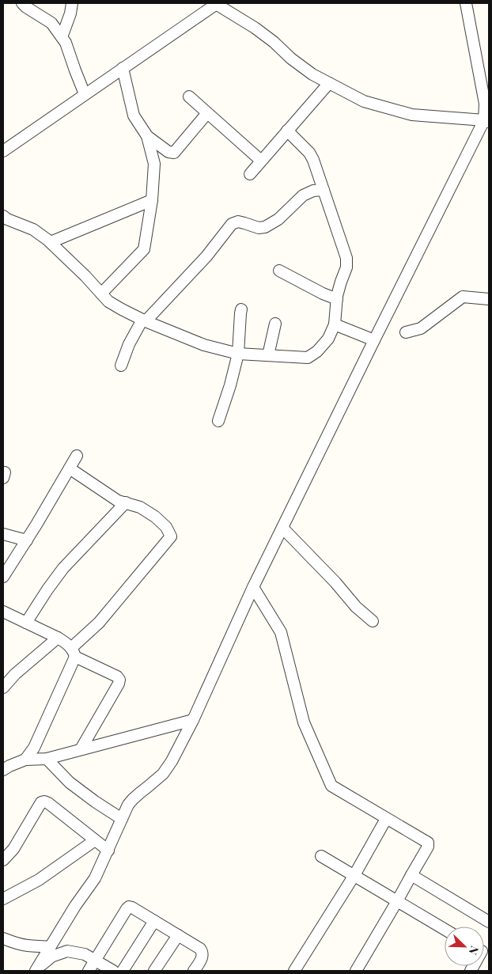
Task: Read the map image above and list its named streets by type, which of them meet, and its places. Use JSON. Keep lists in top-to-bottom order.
{
  "north": "bottom right"
}
